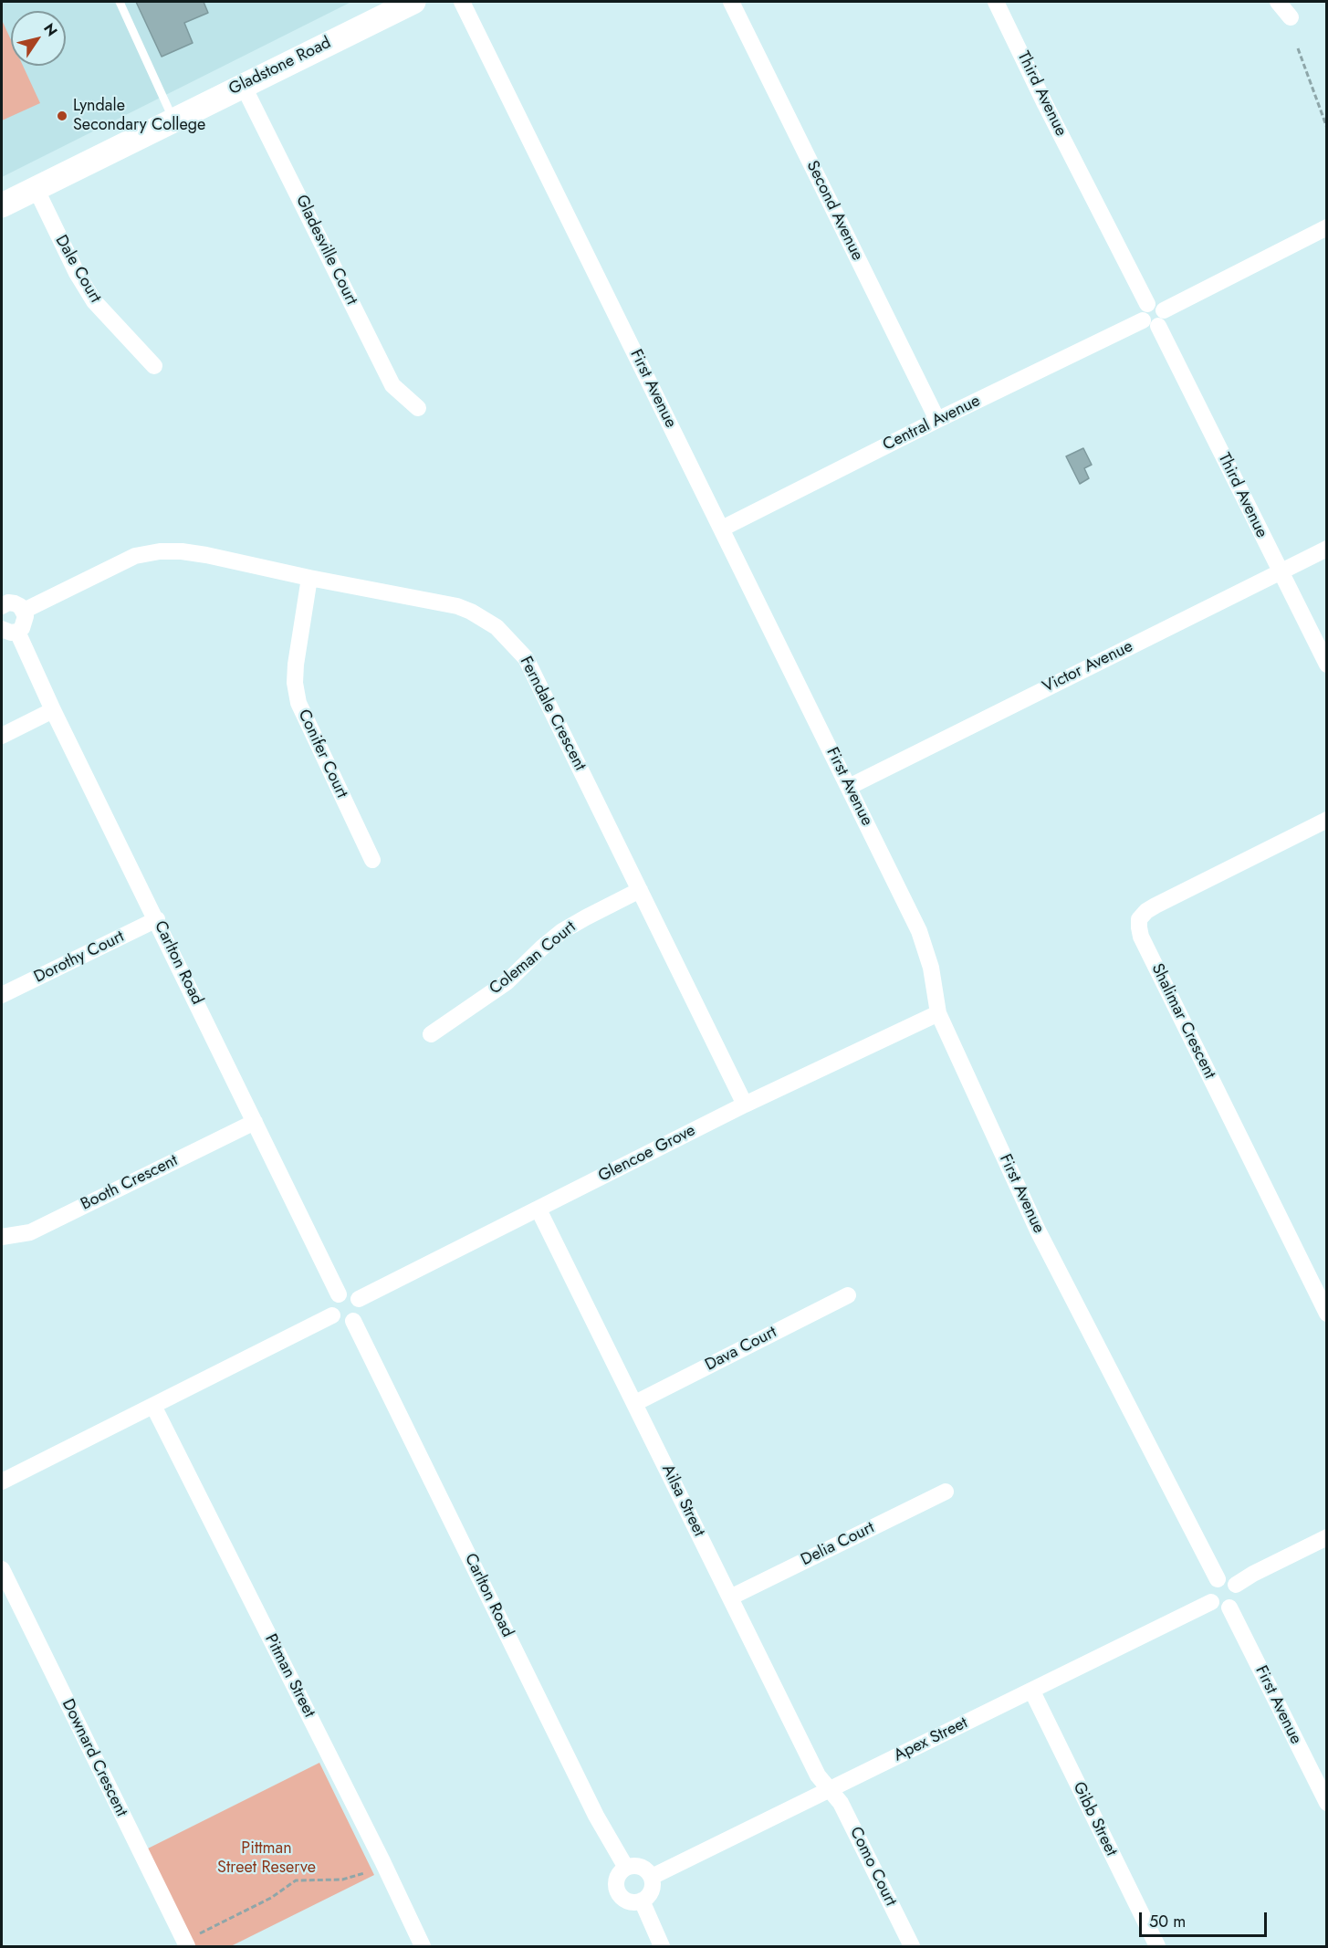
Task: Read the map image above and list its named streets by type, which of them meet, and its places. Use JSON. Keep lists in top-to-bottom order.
{
  "streets": {
    "main road": ["Gladstone Road"],
    "street": [
      "Third Avenue",
      "Second Avenue",
      "Gladesville Court",
      "Dale Court",
      "First Avenue",
      "Central Avenue",
      "Victor Avenue",
      "Ferndale Crescent",
      "Conifer Court",
      "Dorothy Court",
      "Coleman Court",
      "Carlton Road",
      "Shalimar Crescent",
      "Glencoe Grove",
      "Booth Crescent",
      "Dava Court",
      "Ailsa Street",
      "Delia Court",
      "Pitman Street",
      "Apex Street",
      "Downard Crescent",
      "Gibb Street",
      "Como Court"
    ]
  },
  "crossings": [
    ["Gladstone Road", "Gladesville Court"],
    ["Gladstone Road", "Dale Court"],
    ["Third Avenue", "Central Avenue"],
    ["Third Avenue", "Victor Avenue"],
    ["Second Avenue", "Central Avenue"],
    ["First Avenue", "Central Avenue"],
    ["First Avenue", "Victor Avenue"],
    ["First Avenue", "Glencoe Grove"],
    ["First Avenue", "Apex Street"],
    ["Ferndale Crescent", "Conifer Court"],
    ["Ferndale Crescent", "Coleman Court"],
    ["Ferndale Crescent", "Glencoe Grove"],
    ["Dorothy Court", "Carlton Road"],
    ["Carlton Road", "Glencoe Grove"],
    ["Carlton Road", "Booth Crescent"],
    ["Carlton Road", "Apex Street"],
    ["Glencoe Grove", "Ailsa Street"],
    ["Dava Court", "Ailsa Street"],
    ["Ailsa Street", "Delia Court"],
    ["Ailsa Street", "Apex Street"],
    ["Ailsa Street", "Como Court"],
    ["Apex Street", "Gibb Street"],
    ["Apex Street", "Como Court"]
  ],
  "parks": ["Pittman Street Reserve"],
  "places": ["Lyndale Secondary College"],
  "scale_bar": "50 m",
  "north": "top right"
}
